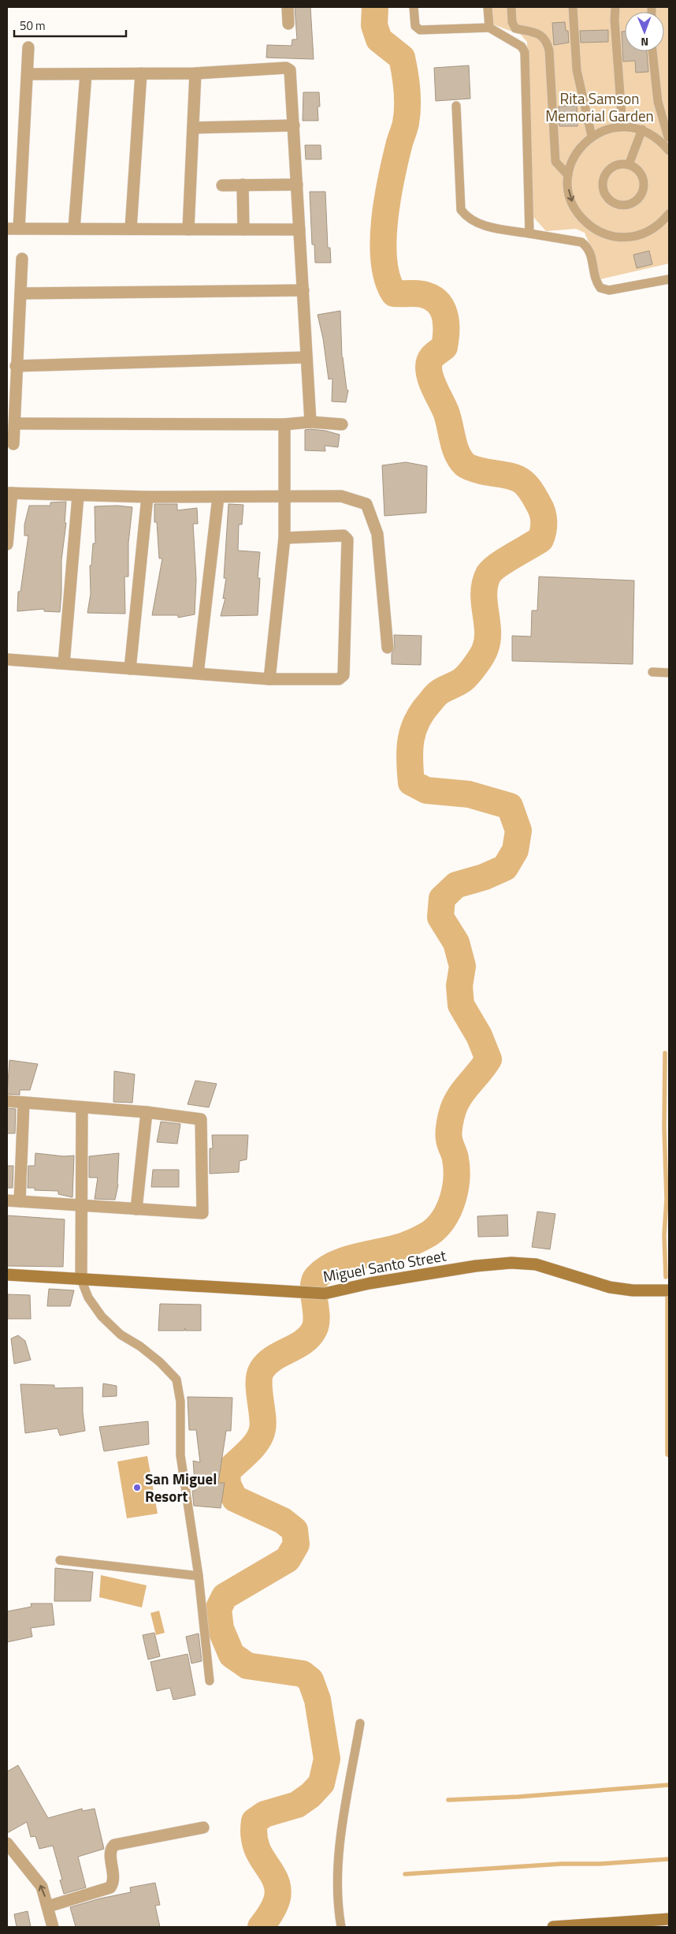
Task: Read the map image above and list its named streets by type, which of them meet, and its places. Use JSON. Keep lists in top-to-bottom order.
{
  "streets": {
    "main road": ["Miguel Santo Street"]
  },
  "parks": ["Rita Samson Memorial Garden"],
  "places": ["San Miguel Resort"],
  "scale_bar": "50 m",
  "north": "bottom"
}
